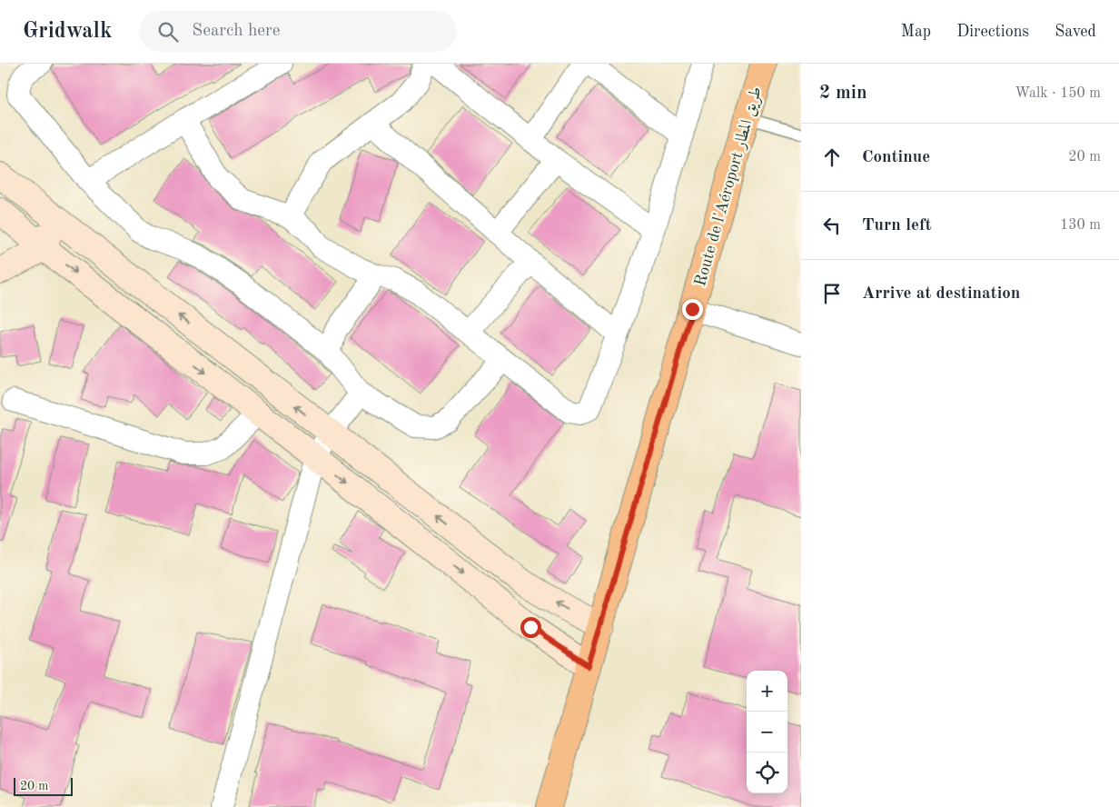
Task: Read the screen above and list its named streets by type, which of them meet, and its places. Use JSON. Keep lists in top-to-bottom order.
{
  "streets": {
    "main road": ["Route de l'Aéroport طريق المطار"]
  },
  "scale_bar": "20 m",
  "page": {
    "header": "Gridwalk",
    "search": "Search here",
    "nav": ["Map", "Directions", "Saved"],
    "heading": ["2 min", "Walk · 150 m"],
    "list": [
      ["Continue", "20 m"],
      ["Turn left", "130 m"],
      "Arrive at destination"
    ],
    "map_buttons": ["+", "−"],
    "scale": "20 m"
  }
}
